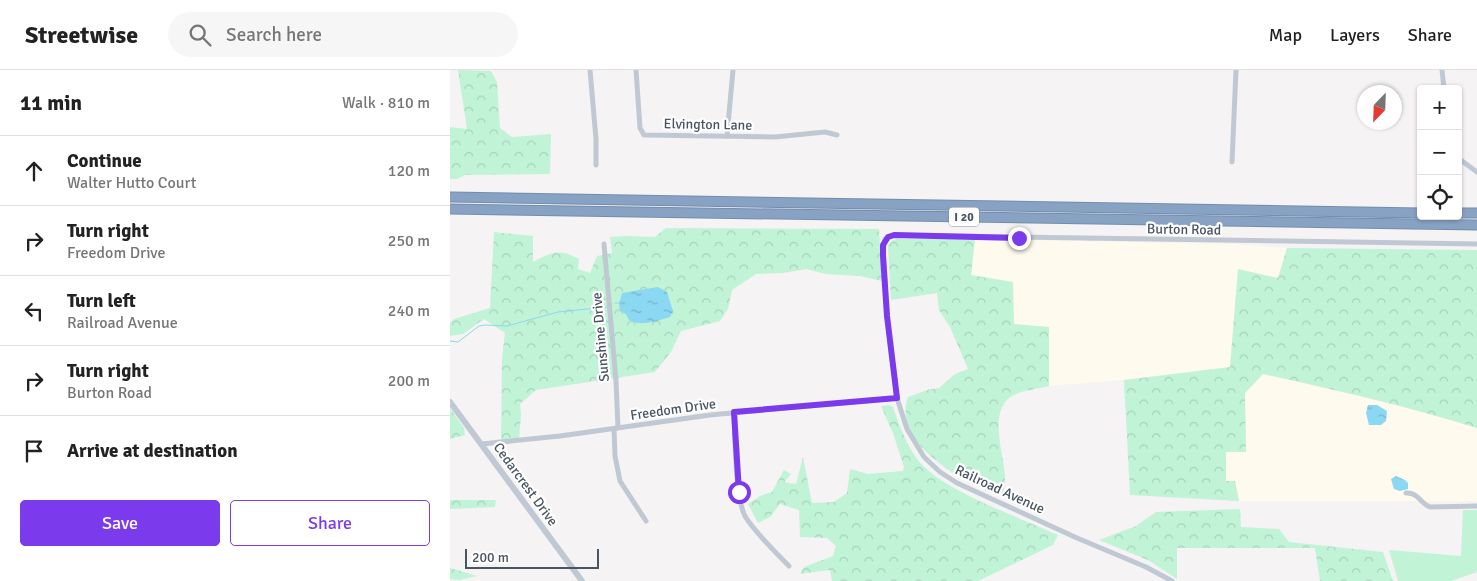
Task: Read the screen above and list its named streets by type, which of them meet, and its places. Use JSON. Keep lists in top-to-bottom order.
{
  "streets": {
    "highway": ["I 20"],
    "street": [
      "Elvington Lane",
      "Burton Road",
      "Sunshine Drive",
      "Freedom Drive",
      "Cedarcrest Drive",
      "Railroad Avenue"
    ]
  },
  "crossings": [
    ["Burton Road", "Railroad Avenue"],
    ["Sunshine Drive", "Freedom Drive"],
    ["Freedom Drive", "Cedarcrest Drive"],
    ["Freedom Drive", "Railroad Avenue"]
  ],
  "scale_bar": "200 m",
  "north": "bottom left",
  "page": {
    "header": "Streetwise",
    "search": "Search here",
    "nav": ["Map", "Layers", "Share"],
    "heading": ["11 min", "Walk · 810 m"],
    "map_buttons": ["+", "−"],
    "list": [
      ["Continue", "Walter Hutto Court", "120 m"],
      ["Turn right", "Freedom Drive", "250 m"],
      ["Turn left", "Railroad Avenue", "240 m"],
      ["Turn right", "Burton Road", "200 m"],
      "Arrive at destination"
    ],
    "buttons": ["Save", "Share"],
    "scale": "200 m"
  }
}
